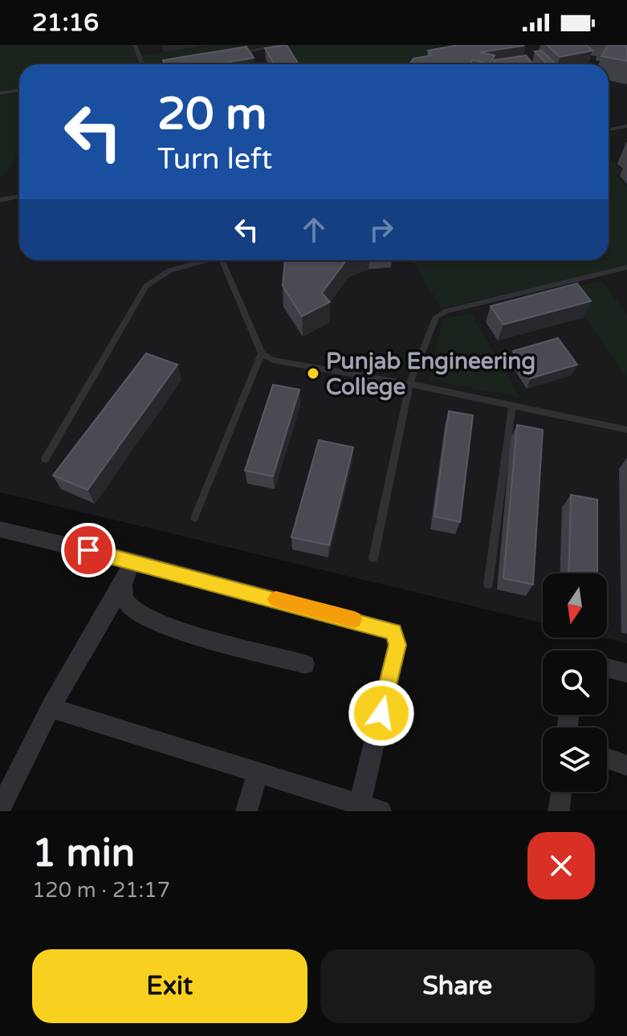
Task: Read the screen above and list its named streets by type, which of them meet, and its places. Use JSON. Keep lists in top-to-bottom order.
{
  "places": ["Punjab Engineering College"],
  "north": "bottom",
  "page": {
    "status": "21:16",
    "turn": ["20 m", "Turn left"],
    "heading": ["1 min", "120 m · 21:17"],
    "buttons": ["Exit", "Share"]
  }
}
